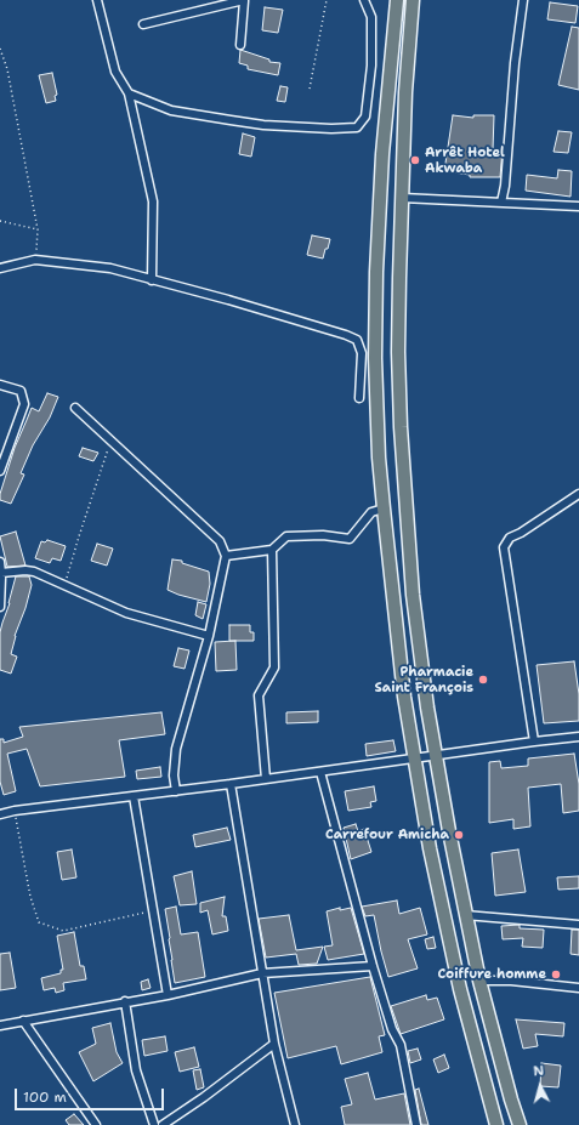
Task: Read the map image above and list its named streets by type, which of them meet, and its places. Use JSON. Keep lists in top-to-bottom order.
{
  "places": [
    "Arrêt Hotel Akwaba",
    "Pharmacie Saint François",
    "Carrefour Amicha",
    "Coiffure homme"
  ],
  "scale_bar": "100 m",
  "north": "top"
}
